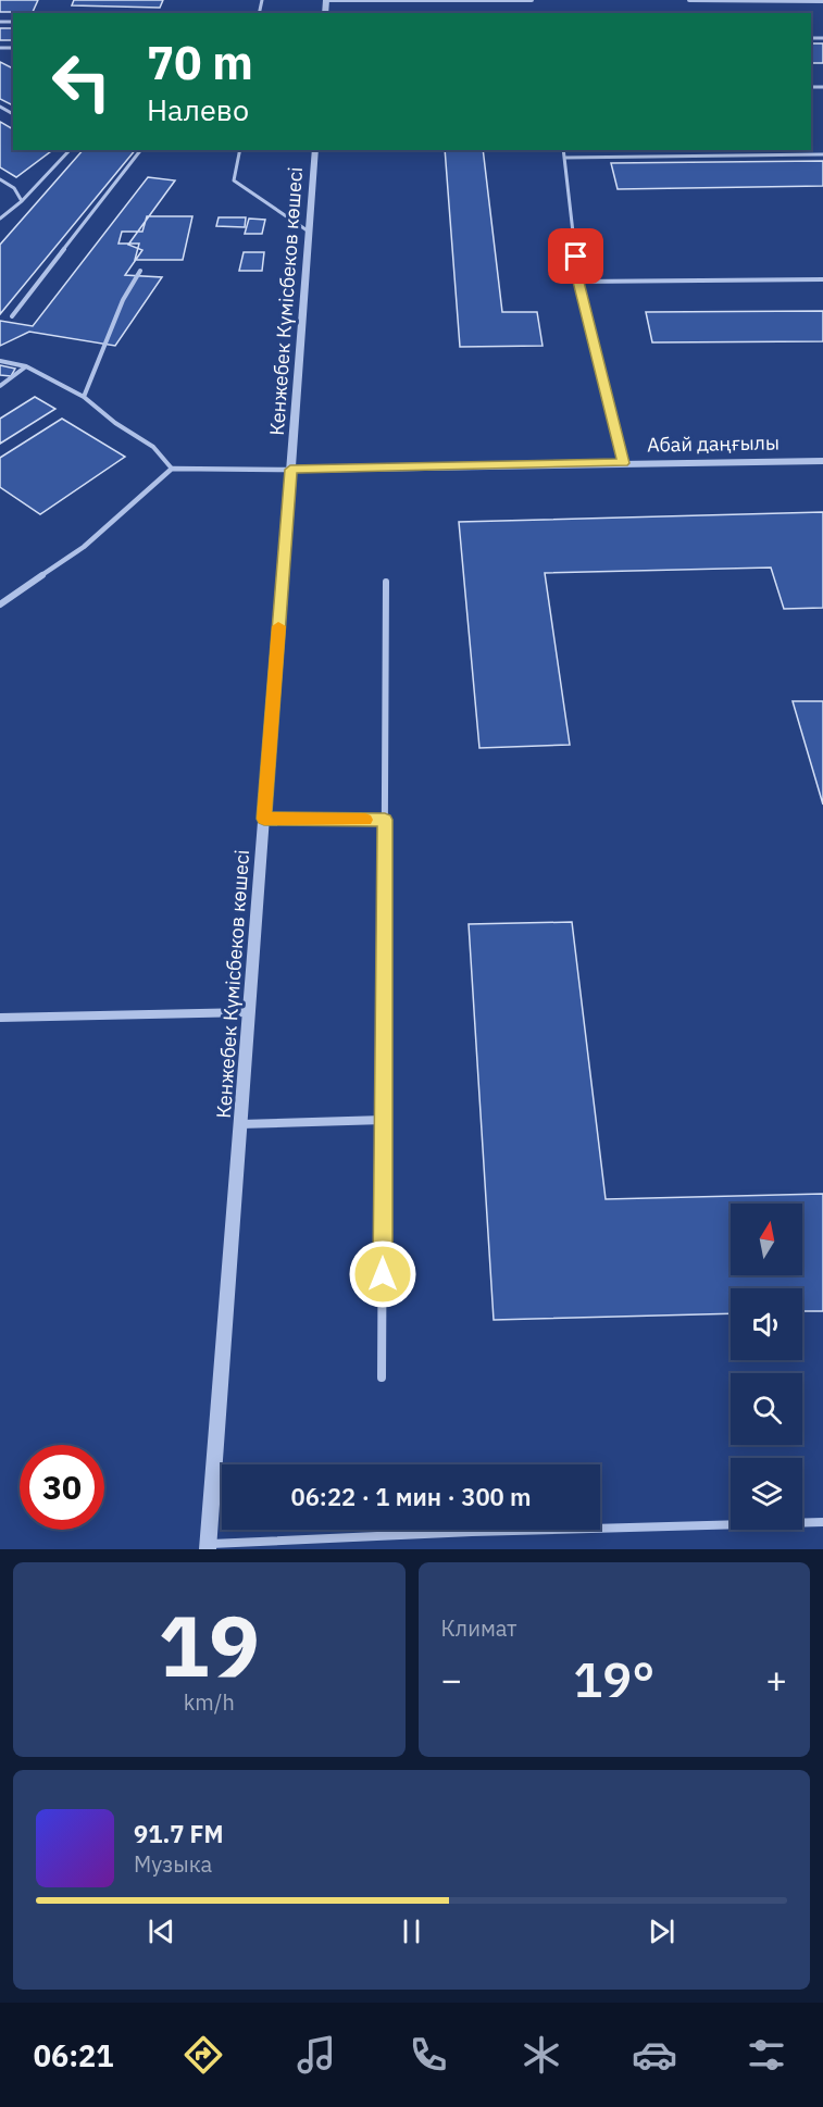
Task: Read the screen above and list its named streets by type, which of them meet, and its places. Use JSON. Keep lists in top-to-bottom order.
{
  "streets": {
    "street": ["Кенжебек Күмісбеков көшесі", "Абай даңғылы"]
  },
  "crossings": [
    ["Кенжебек Күмісбеков көшесі", "Абай даңғылы"]
  ],
  "north": "top",
  "page": {
    "turn": ["70 m", "Налево"],
    "limit": "30",
    "trip": "06:22 · 1 мин · 300 m",
    "tile": [
      ["19", "km/h"],
      "Климат"
    ],
    "heat": ["−", "19°", "+"],
    "song": ["91.7 FM", "Музыка"],
    "tabs": "06:21"
  }
}
